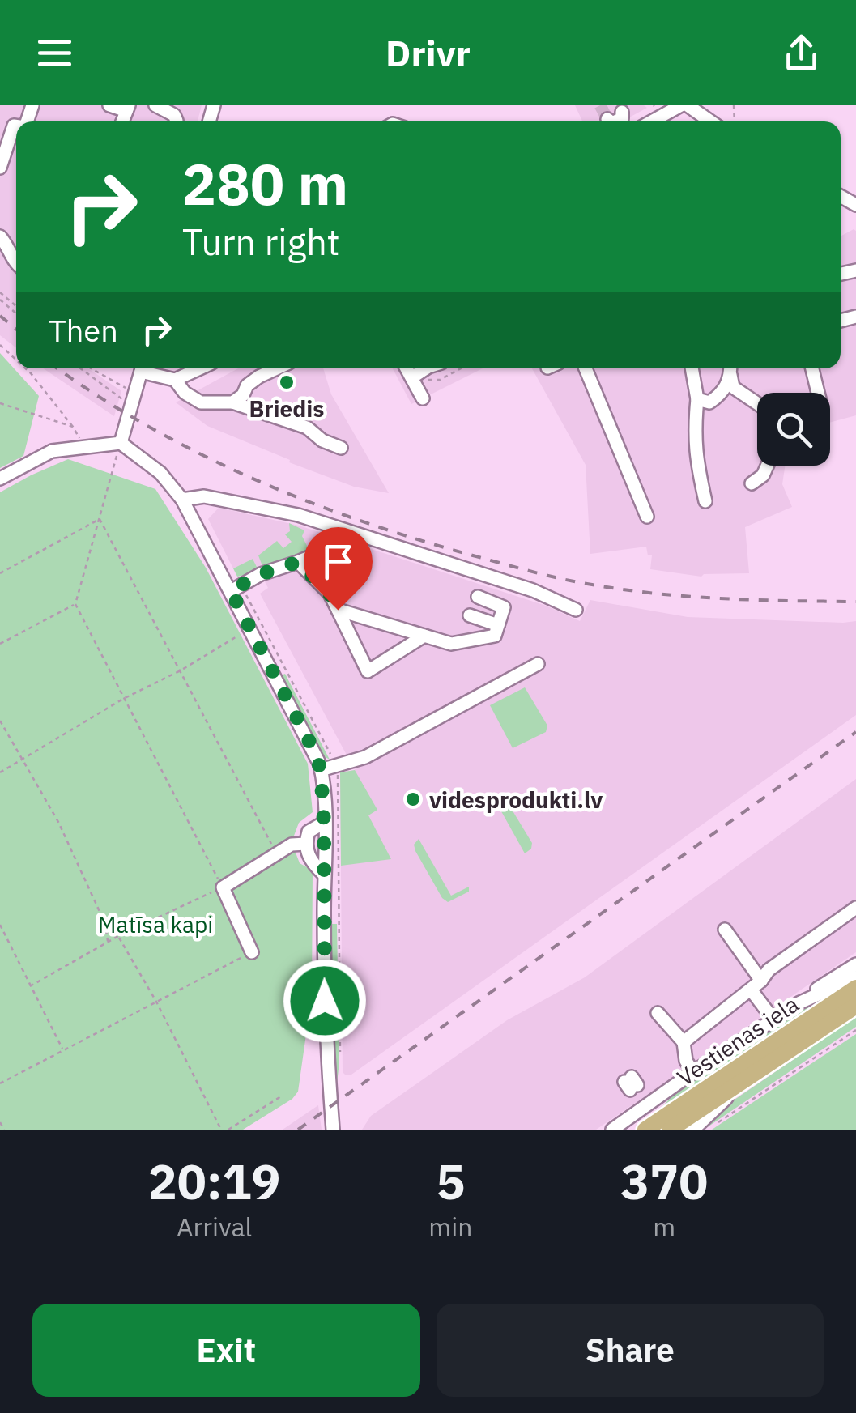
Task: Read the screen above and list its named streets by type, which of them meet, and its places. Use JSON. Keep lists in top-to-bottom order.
{
  "streets": {
    "main road": ["Vestienas iela"]
  },
  "parks": ["Matīsa kapi"],
  "places": ["Briedis", "videsprodukti.lv"],
  "page": {
    "header": "Drivr",
    "turn": ["280 m", "Turn right"],
    "then": "Then",
    "eta": [
      "20:19",
      "Arrival",
      "5",
      "min",
      "370",
      "m"
    ],
    "buttons": ["Exit", "Share"]
  }
}
